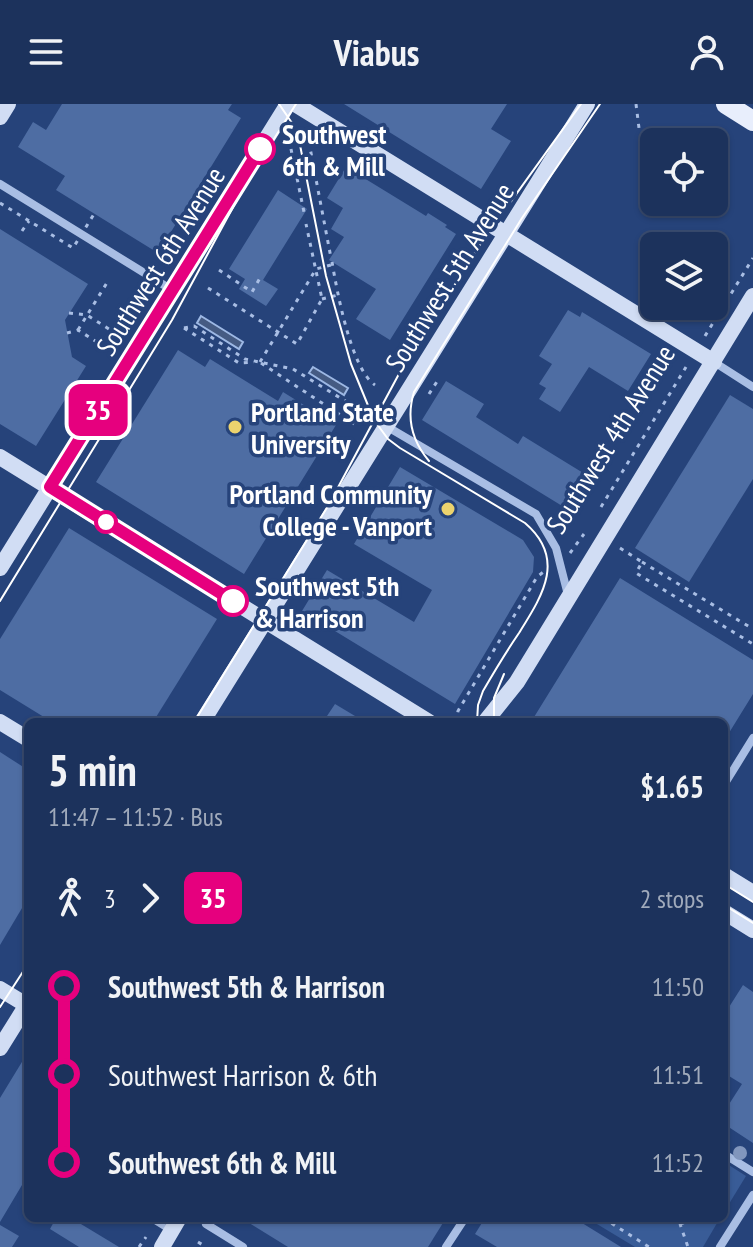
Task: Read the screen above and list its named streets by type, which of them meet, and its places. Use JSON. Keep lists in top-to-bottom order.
{
  "streets": {
    "street": ["Southwest 6th Avenue", "Southwest 5th Avenue", "Southwest 4th Avenue"]
  },
  "places": [
    "Southwest 6th & Mill",
    "Portland State University",
    "Portland Community College - Vanport",
    "Southwest 5th & Harrison"
  ],
  "lines": ["bus line 35"],
  "page": {
    "header": "Viabus",
    "on_map": "35",
    "heading": ["5 min", "11:47 – 11:52 · Bus", "$1.65"],
    "legs": ["3", "35", "2 stops"],
    "list": [
      {
        "name": "Southwest 5th & Harrison",
        "value": "11:50"
      },
      {
        "name": "Southwest Harrison & 6th",
        "value": "11:51"
      },
      {
        "name": "Southwest 6th & Mill",
        "value": "11:52"
      }
    ]
  }
}
